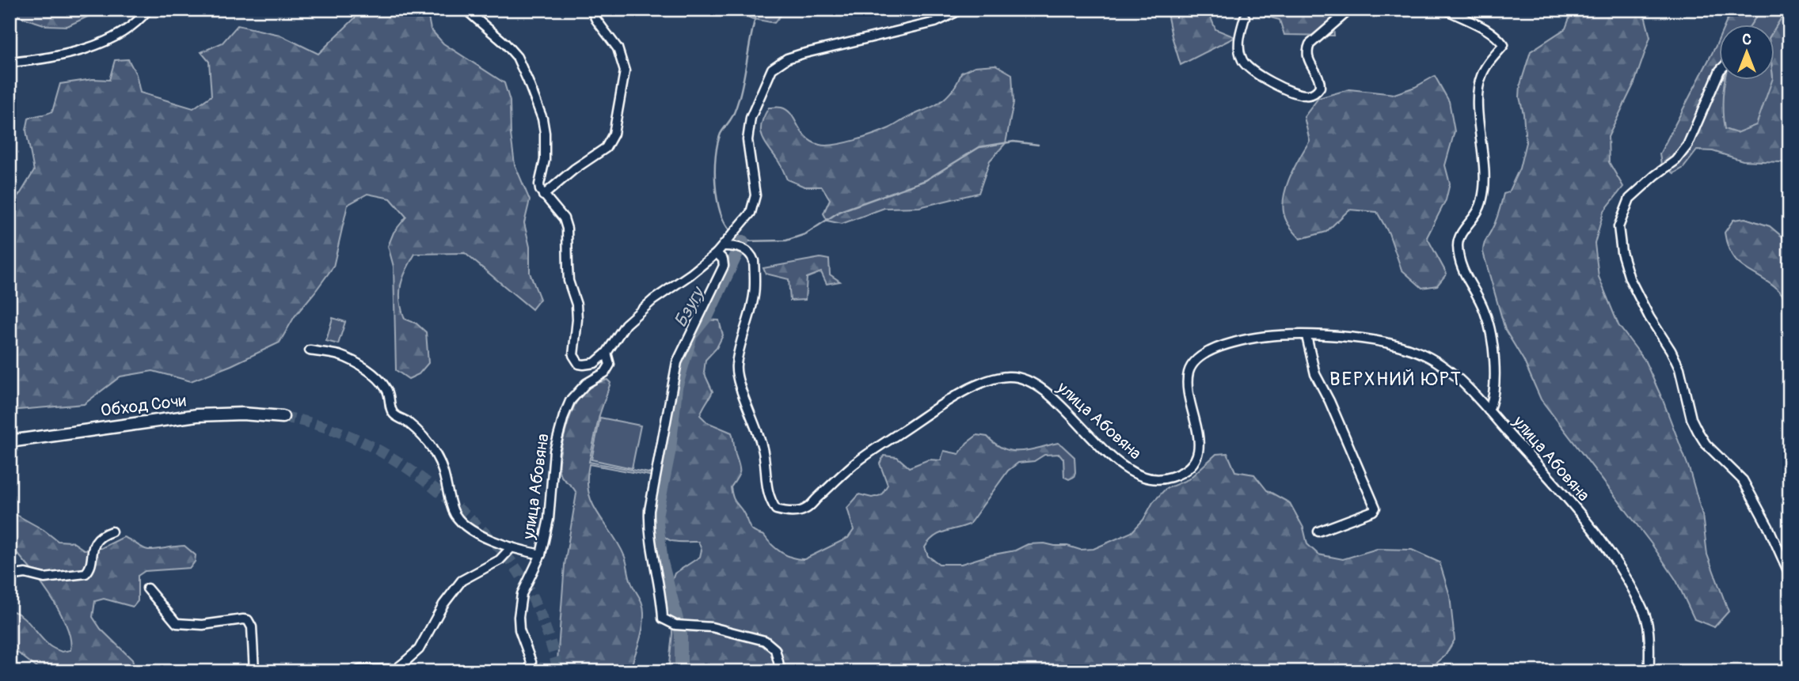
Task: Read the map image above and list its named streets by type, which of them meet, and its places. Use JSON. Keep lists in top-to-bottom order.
{
  "streets": {
    "highway": ["Обход Сочи"],
    "street": ["улица Абовяна"]
  },
  "districts": ["ВЕРХНИЙ ЮРТ"],
  "water": ["Бзугу"],
  "north": "top"
}
